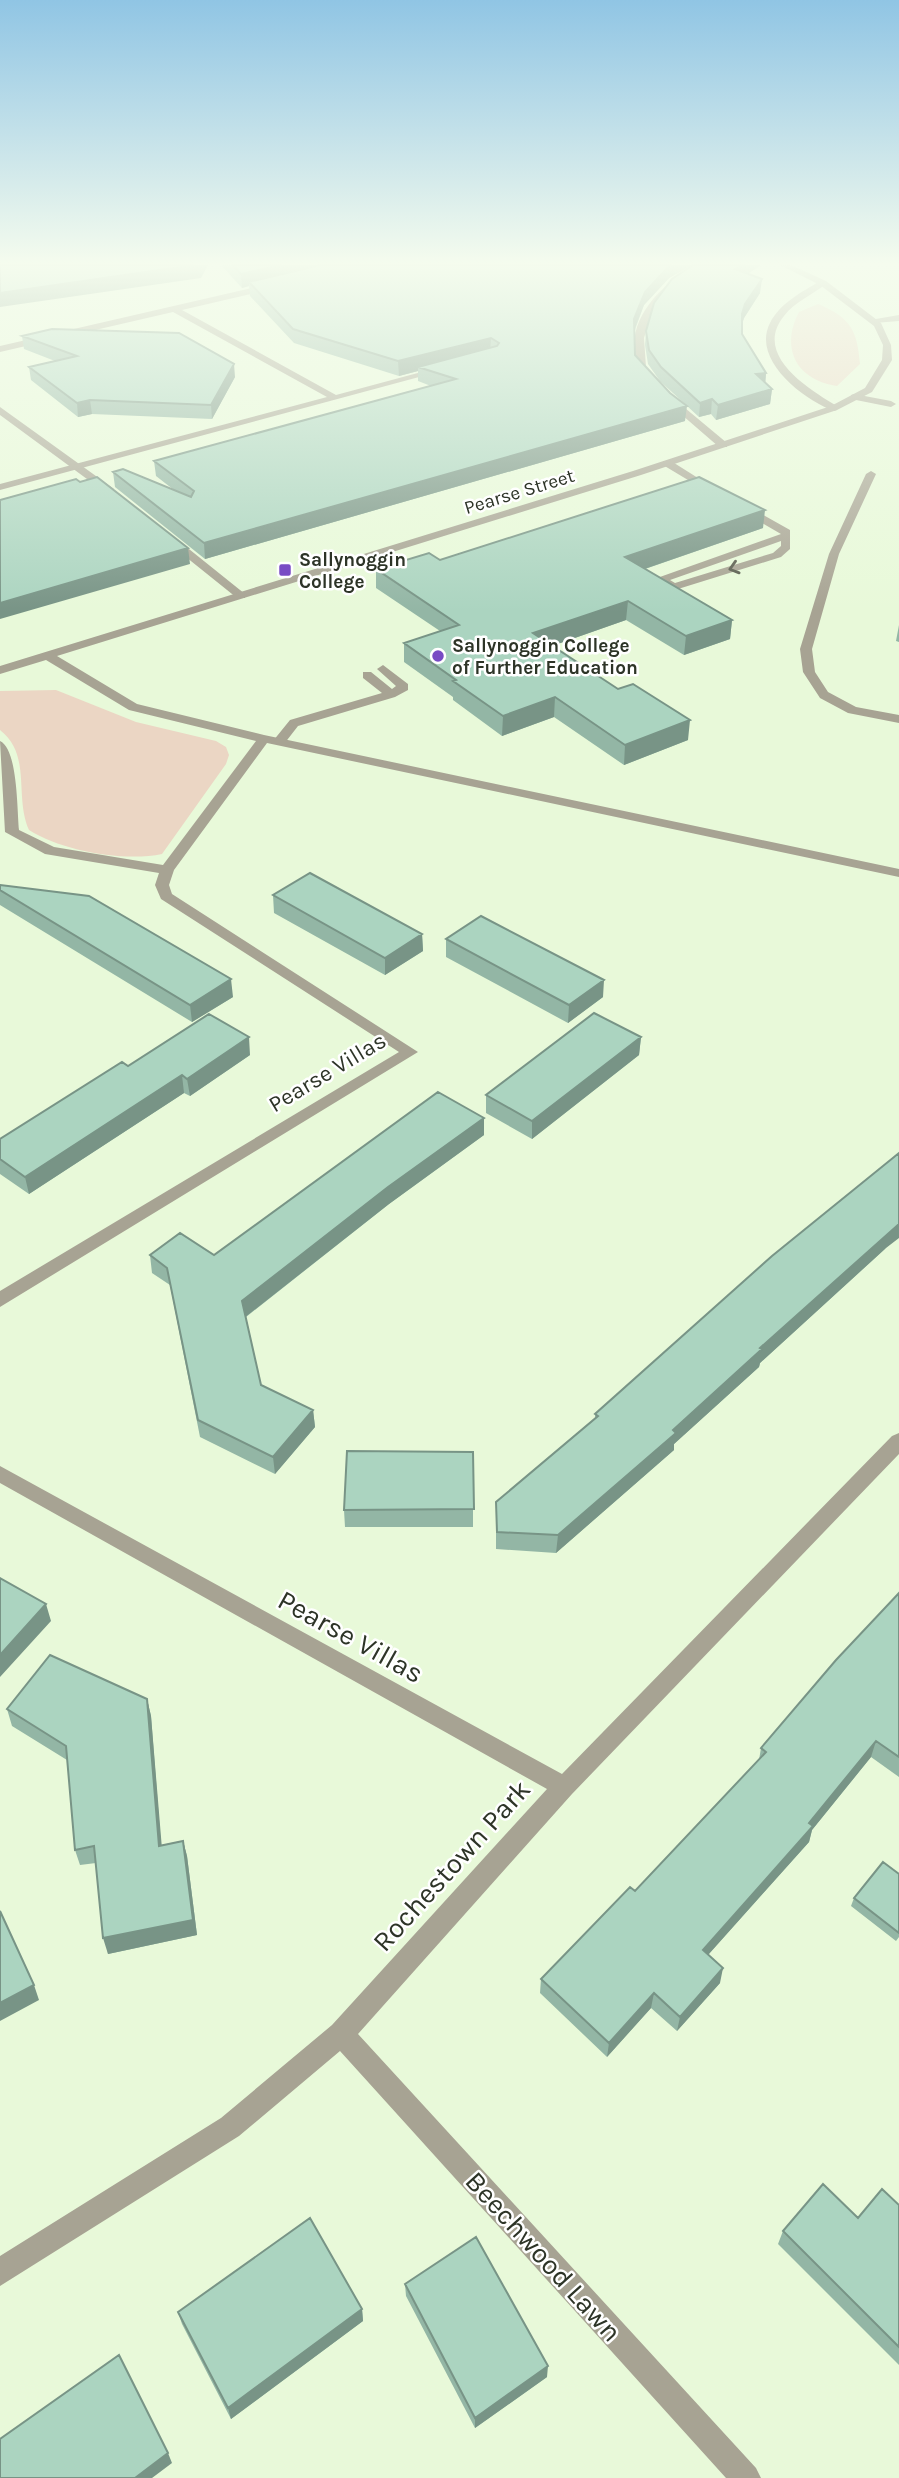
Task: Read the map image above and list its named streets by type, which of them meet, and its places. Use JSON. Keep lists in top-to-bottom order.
{
  "streets": {
    "street": [
      "Pearse Street",
      "Pearse Villas",
      "Rochestown Park",
      "Beechwood Lawn"
    ]
  },
  "crossings": [
    ["Pearse Villas", "Rochestown Park"],
    ["Rochestown Park", "Beechwood Lawn"]
  ],
  "places": {
    "transit": ["Sallynoggin College"],
    "other": ["Sallynoggin College of Further Education"]
  }
}
